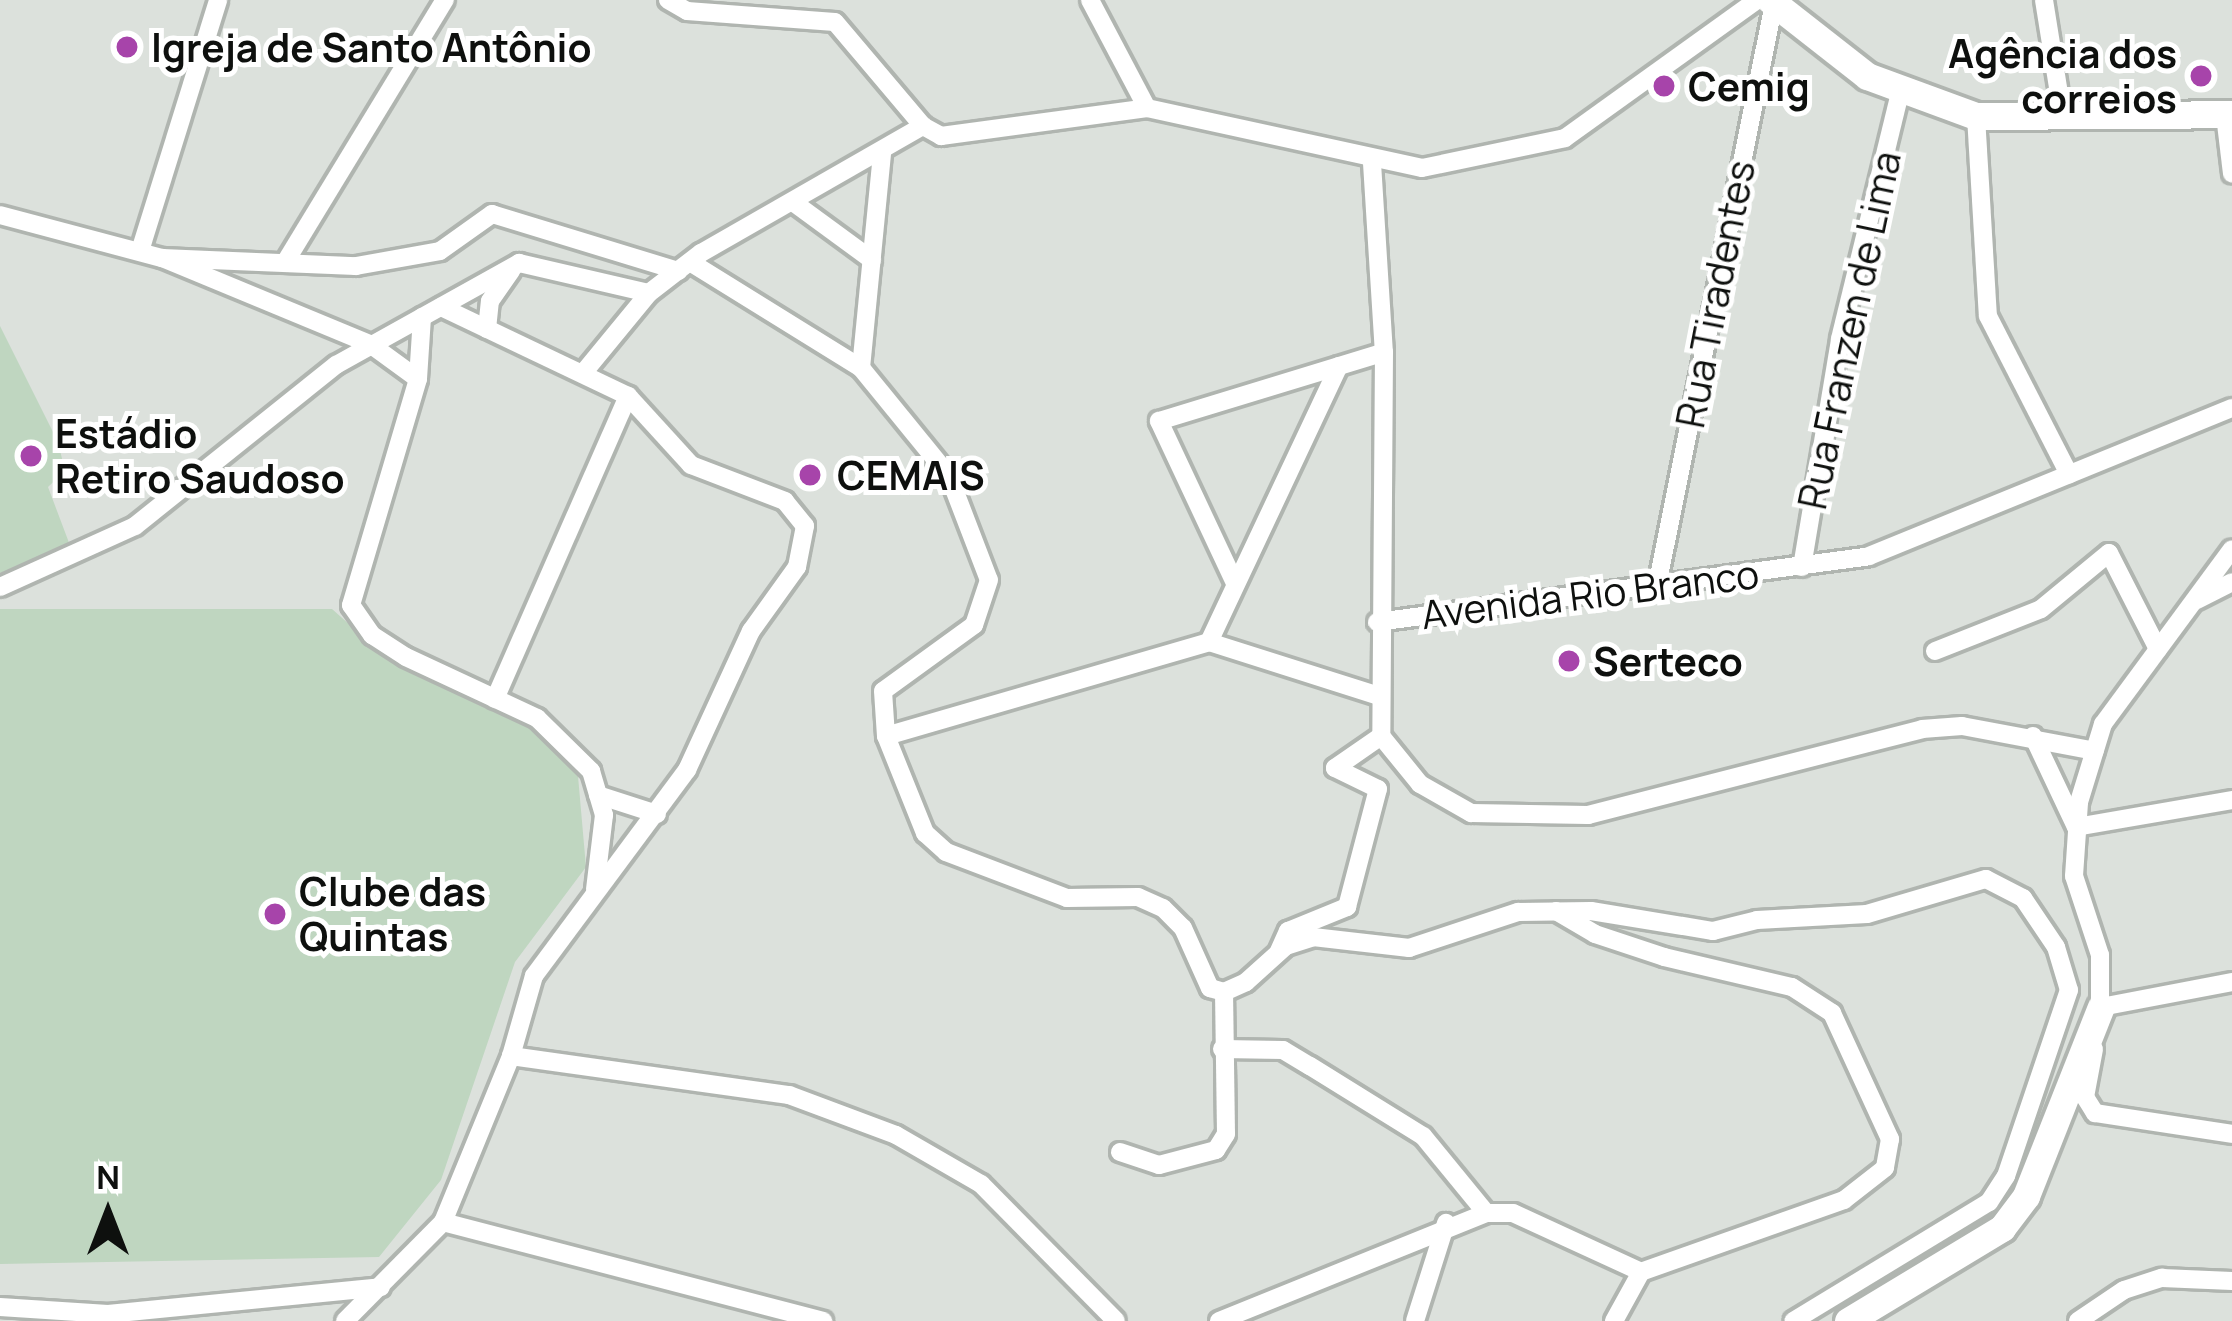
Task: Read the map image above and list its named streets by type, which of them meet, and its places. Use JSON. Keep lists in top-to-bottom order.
{
  "streets": {
    "street": ["Rua Tiradentes", "Rua Franzen de Lima", "Avenida Rio Branco"]
  },
  "crossings": [
    ["Rua Tiradentes", "Avenida Rio Branco"],
    ["Rua Franzen de Lima", "Avenida Rio Branco"]
  ],
  "places": [
    "Igreja de Santo Antônio",
    "Agência dos correios",
    "Cemig",
    "Estádio Retiro Saudoso",
    "CEMAIS",
    "Serteco",
    "Clube das Quintas"
  ],
  "north": "top"
}
